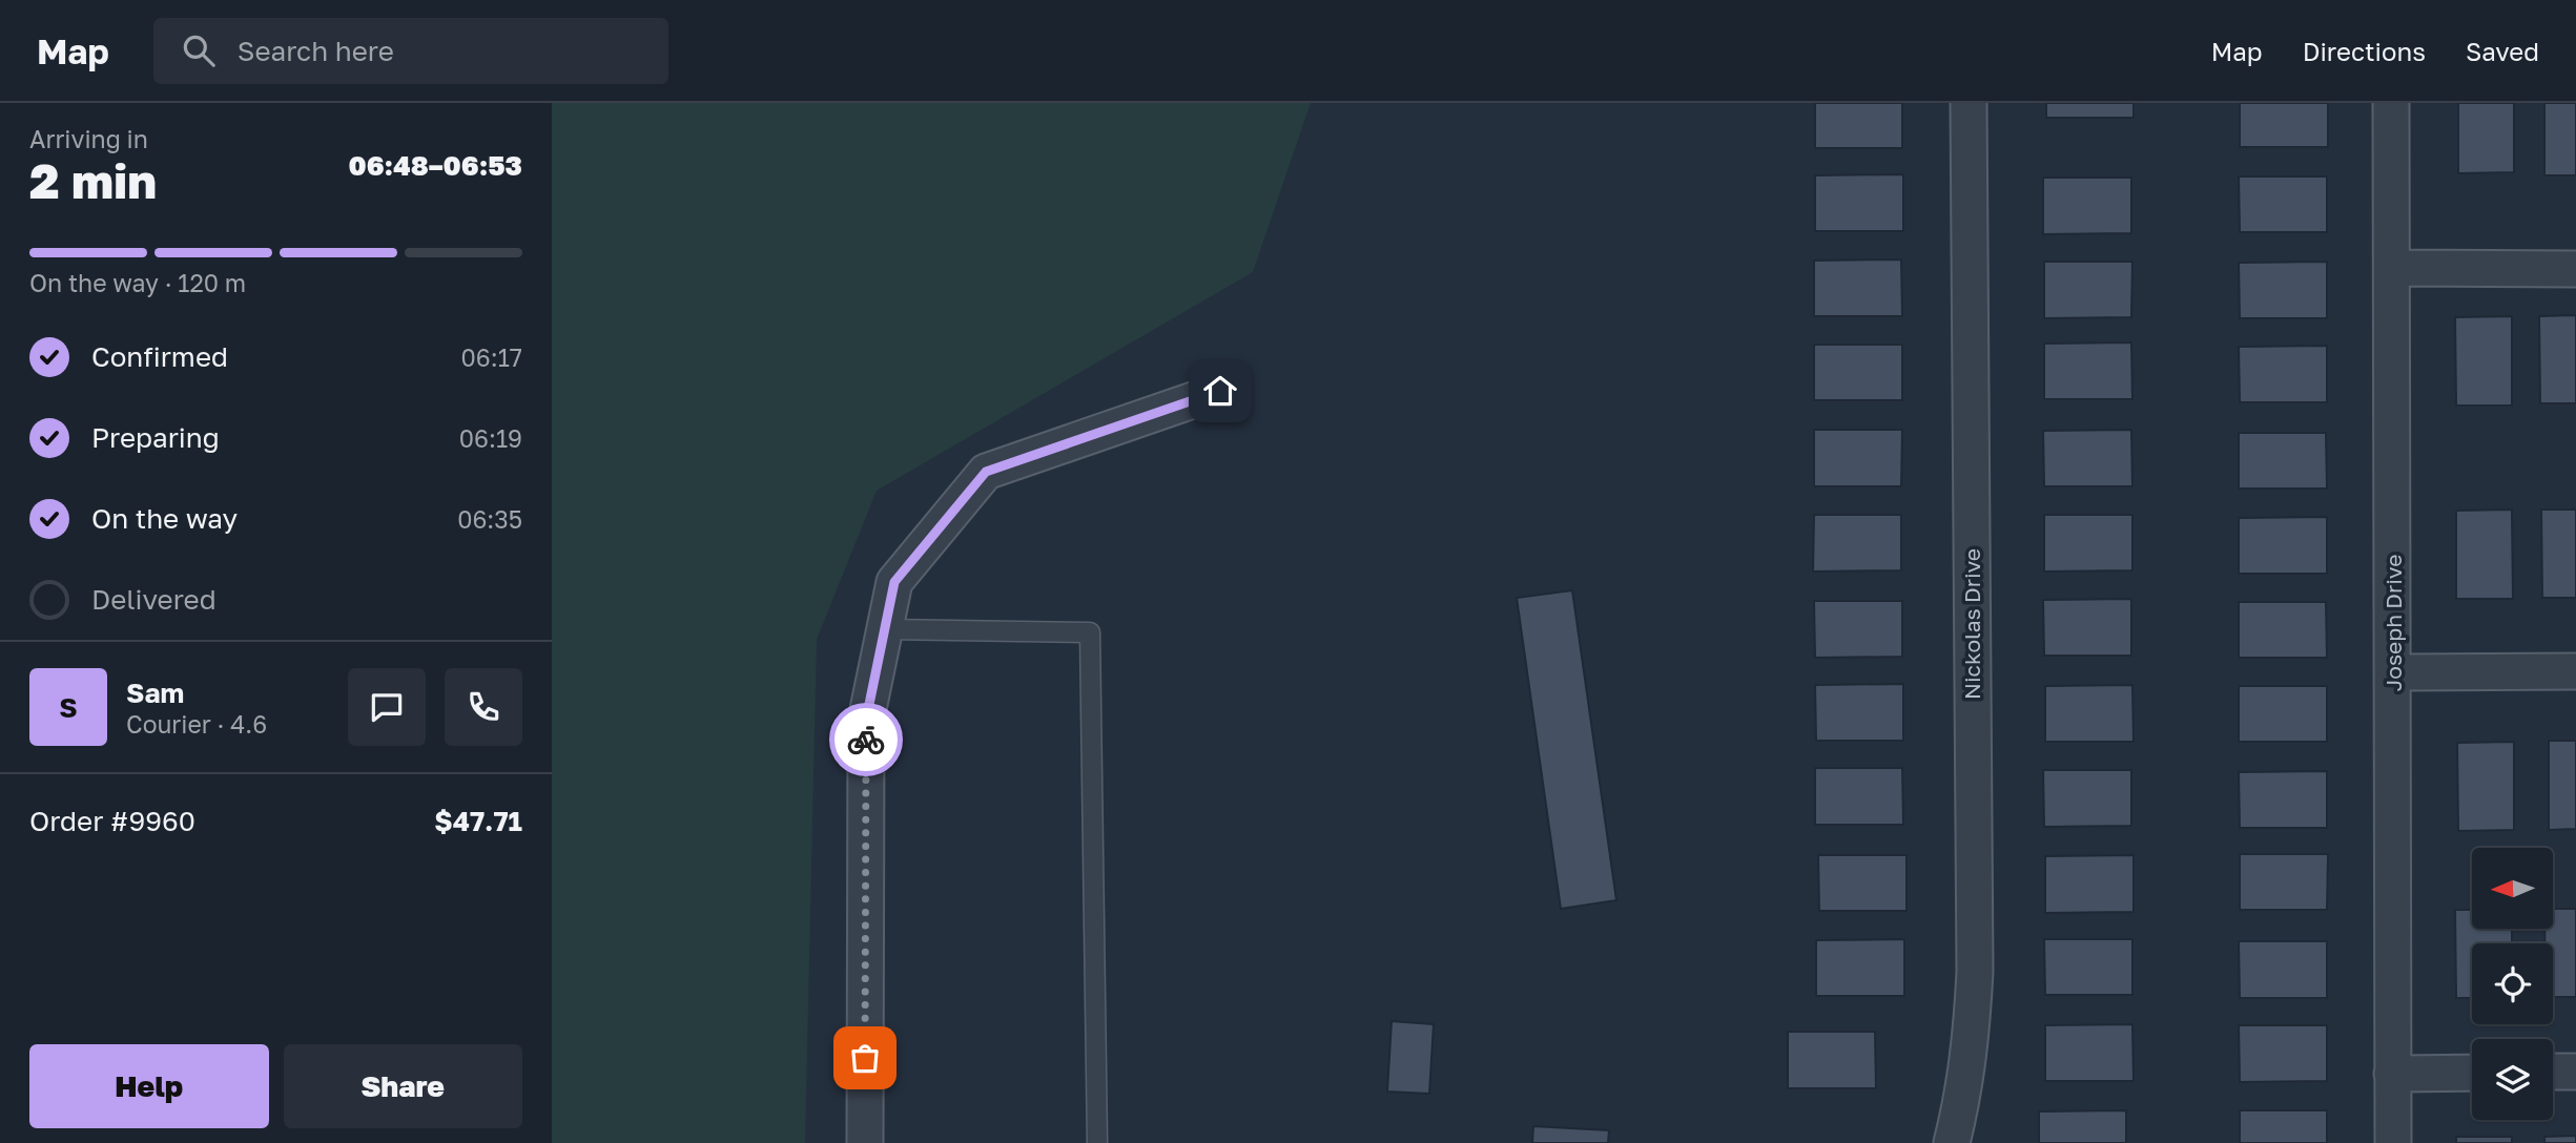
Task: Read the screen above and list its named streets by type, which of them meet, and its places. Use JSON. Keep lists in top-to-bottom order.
{
  "streets": {
    "street": ["Joseph Drive", "Nickolas Drive"]
  },
  "north": "left",
  "page": {
    "header": "Map",
    "search": "Search here",
    "nav": ["Map", "Directions", "Saved"],
    "heading": ["2 min", "Arriving in", "06:48–06:53"],
    "panel": [
      "Sam",
      "Courier · 4.6",
      "Order #9960",
      "$47.71"
    ],
    "bar": "On the way · 120 m",
    "list": [
      ["Confirmed", "06:17"],
      ["Preparing", "06:19"],
      ["On the way", "06:35"],
      "Delivered"
    ],
    "round": "S",
    "buttons": ["Help", "Share"]
  }
}
